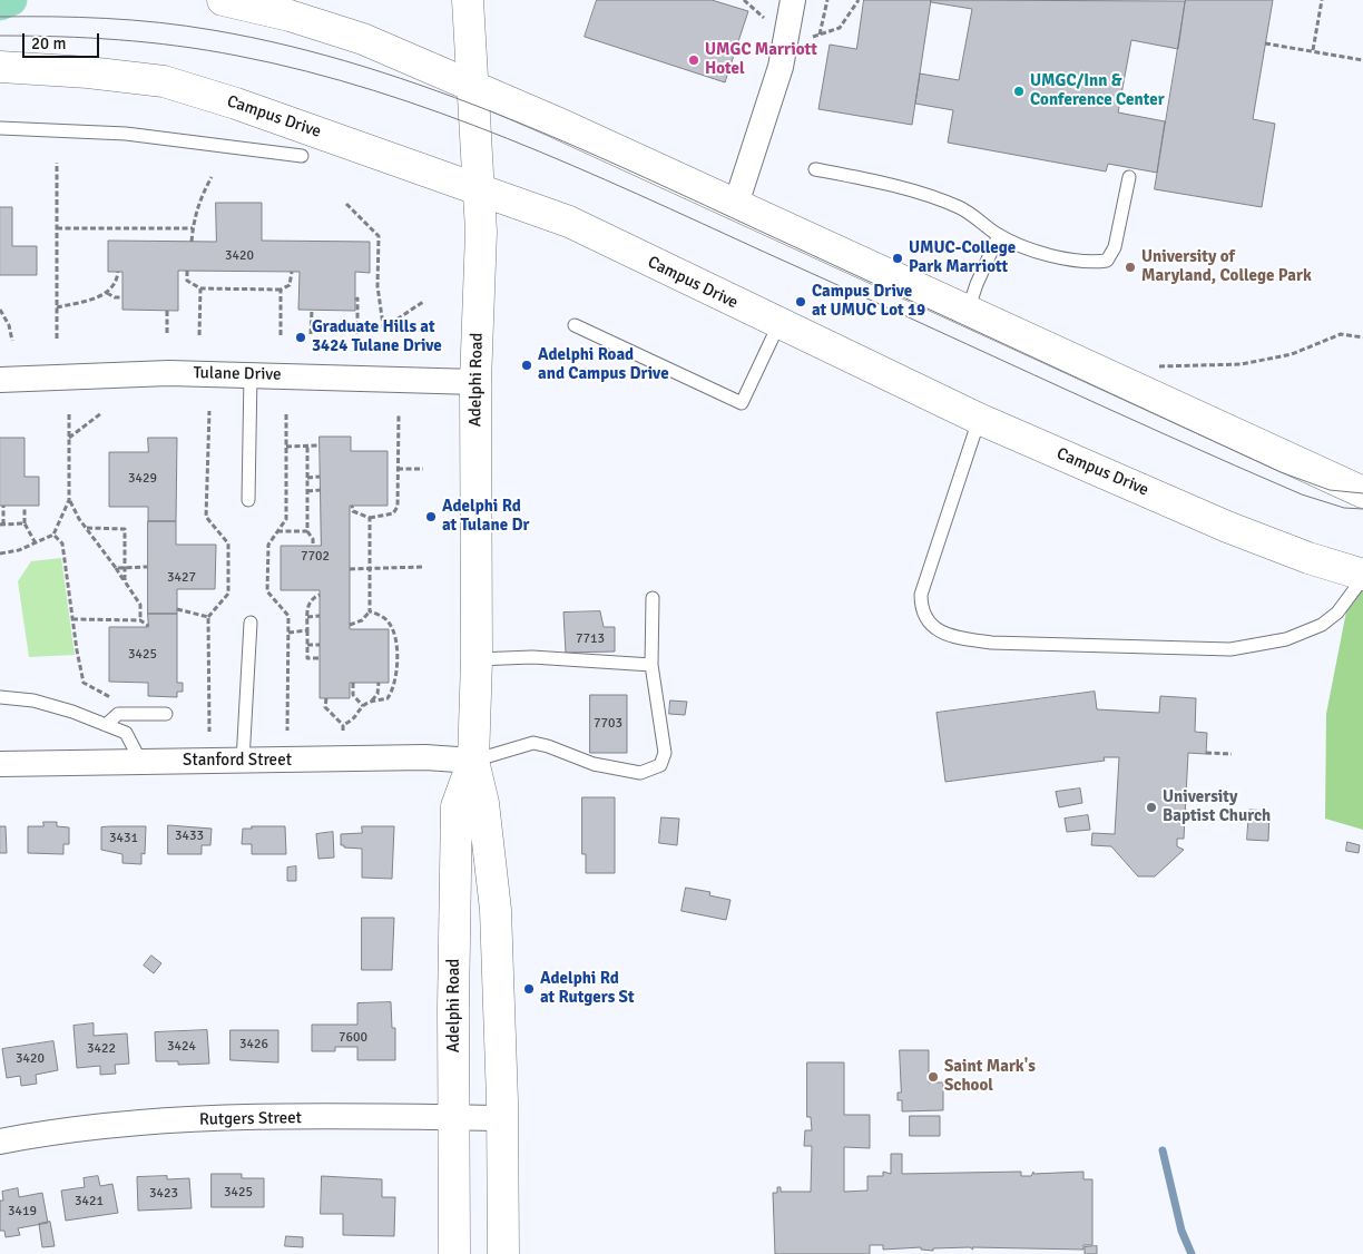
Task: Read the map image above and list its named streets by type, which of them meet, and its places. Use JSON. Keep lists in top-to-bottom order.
{
  "streets": {
    "main road": ["Campus Drive", "Adelphi Road"],
    "street": ["Tulane Drive", "Stanford Street", "Rutgers Street"]
  },
  "crossings": [
    ["Campus Drive", "Adelphi Road"],
    ["Tulane Drive", "Adelphi Road"],
    ["Adelphi Road", "Stanford Street"],
    ["Adelphi Road", "Rutgers Street"]
  ],
  "places": [
    "UMGC Marriott Hotel",
    "UMGC/Inn & Conference Center",
    "UMUC-College Park Marriott",
    "University of Maryland, College Park",
    "Campus Drive at UMUC Lot 19",
    "Graduate Hills at 3424 Tulane Drive",
    "Adelphi Road and Campus Drive",
    "Adelphi Rd at Tulane Dr",
    "University Baptist Church",
    "Adelphi Rd at Rutgers St",
    "Saint Mark's School"
  ],
  "house_numbers": [
    "3420",
    "3429",
    "7702",
    "3427",
    "7713",
    "3425",
    "7703",
    "3433",
    "3431",
    "7600",
    "3426",
    "3424",
    "3422",
    "3420",
    "3425",
    "3423",
    "3421",
    "3419"
  ],
  "scale_bar": "20 m"
}
